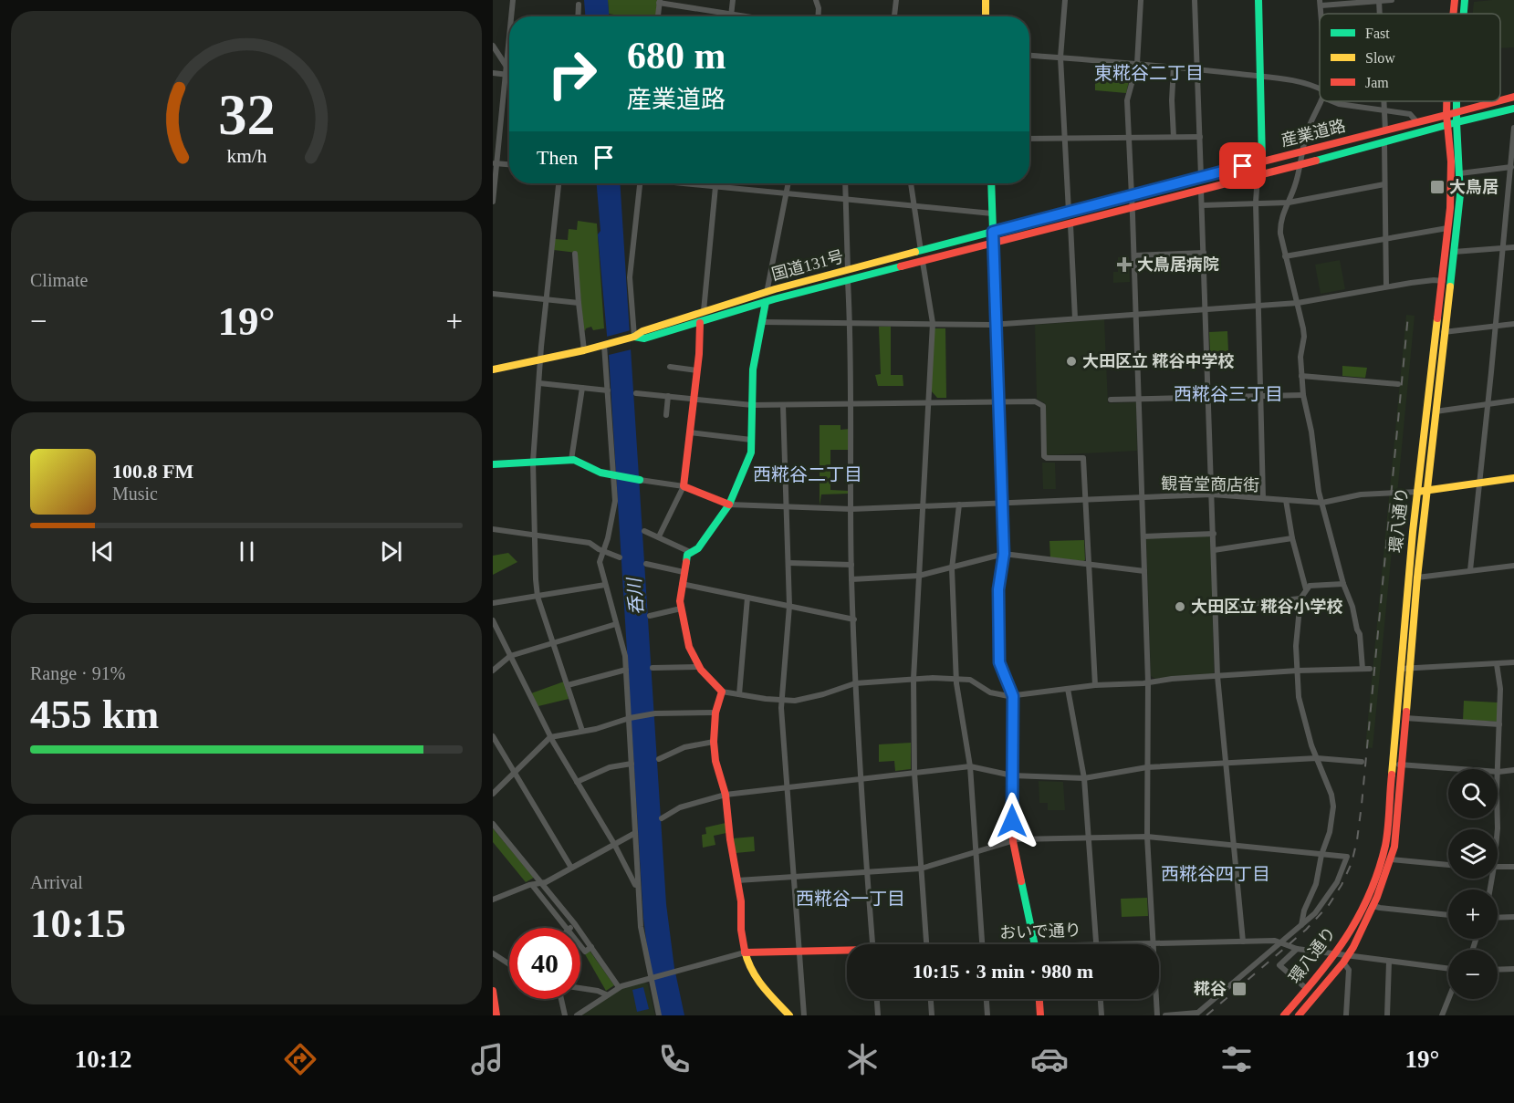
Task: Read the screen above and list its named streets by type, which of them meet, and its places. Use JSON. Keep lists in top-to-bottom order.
{
  "streets": {
    "main road": [
      "産業道路",
      "国道131号",
      "環八通り",
      "おいで通り"
    ],
    "street": ["観音堂商店街"]
  },
  "crossings": [
    ["産業道路", "国道131号"],
    ["産業道路", "環八通り"],
    ["観音堂商店街", "環八通り"]
  ],
  "districts": [
    "東糀谷二丁目",
    "西糀谷三丁目",
    "西糀谷二丁目",
    "西糀谷四丁目",
    "西糀谷一丁目"
  ],
  "water": ["呑川"],
  "places": {
    "transit": ["大鳥居", "糀谷"],
    "health": ["大鳥居病院"],
    "other": ["大田区立 糀谷中学校", "大田区立 糀谷小学校"]
  },
  "legend": ["Fast", "Slow", "Jam"],
  "page": {
    "turn": ["680 m", "産業道路"],
    "then": "Then",
    "tile": [
      "Climate",
      ["Range · 91%", "455 km"],
      ["Arrival", "10:15"]
    ],
    "heat": ["−", "19°", "+"],
    "song": ["100.8 FM", "Music"],
    "map_buttons": ["+", "−"],
    "limit": "40",
    "trip": "10:15 · 3 min · 980 m",
    "tabs": ["10:12", "19°"],
    "gauge": ["32", "km/h"]
  }
}
